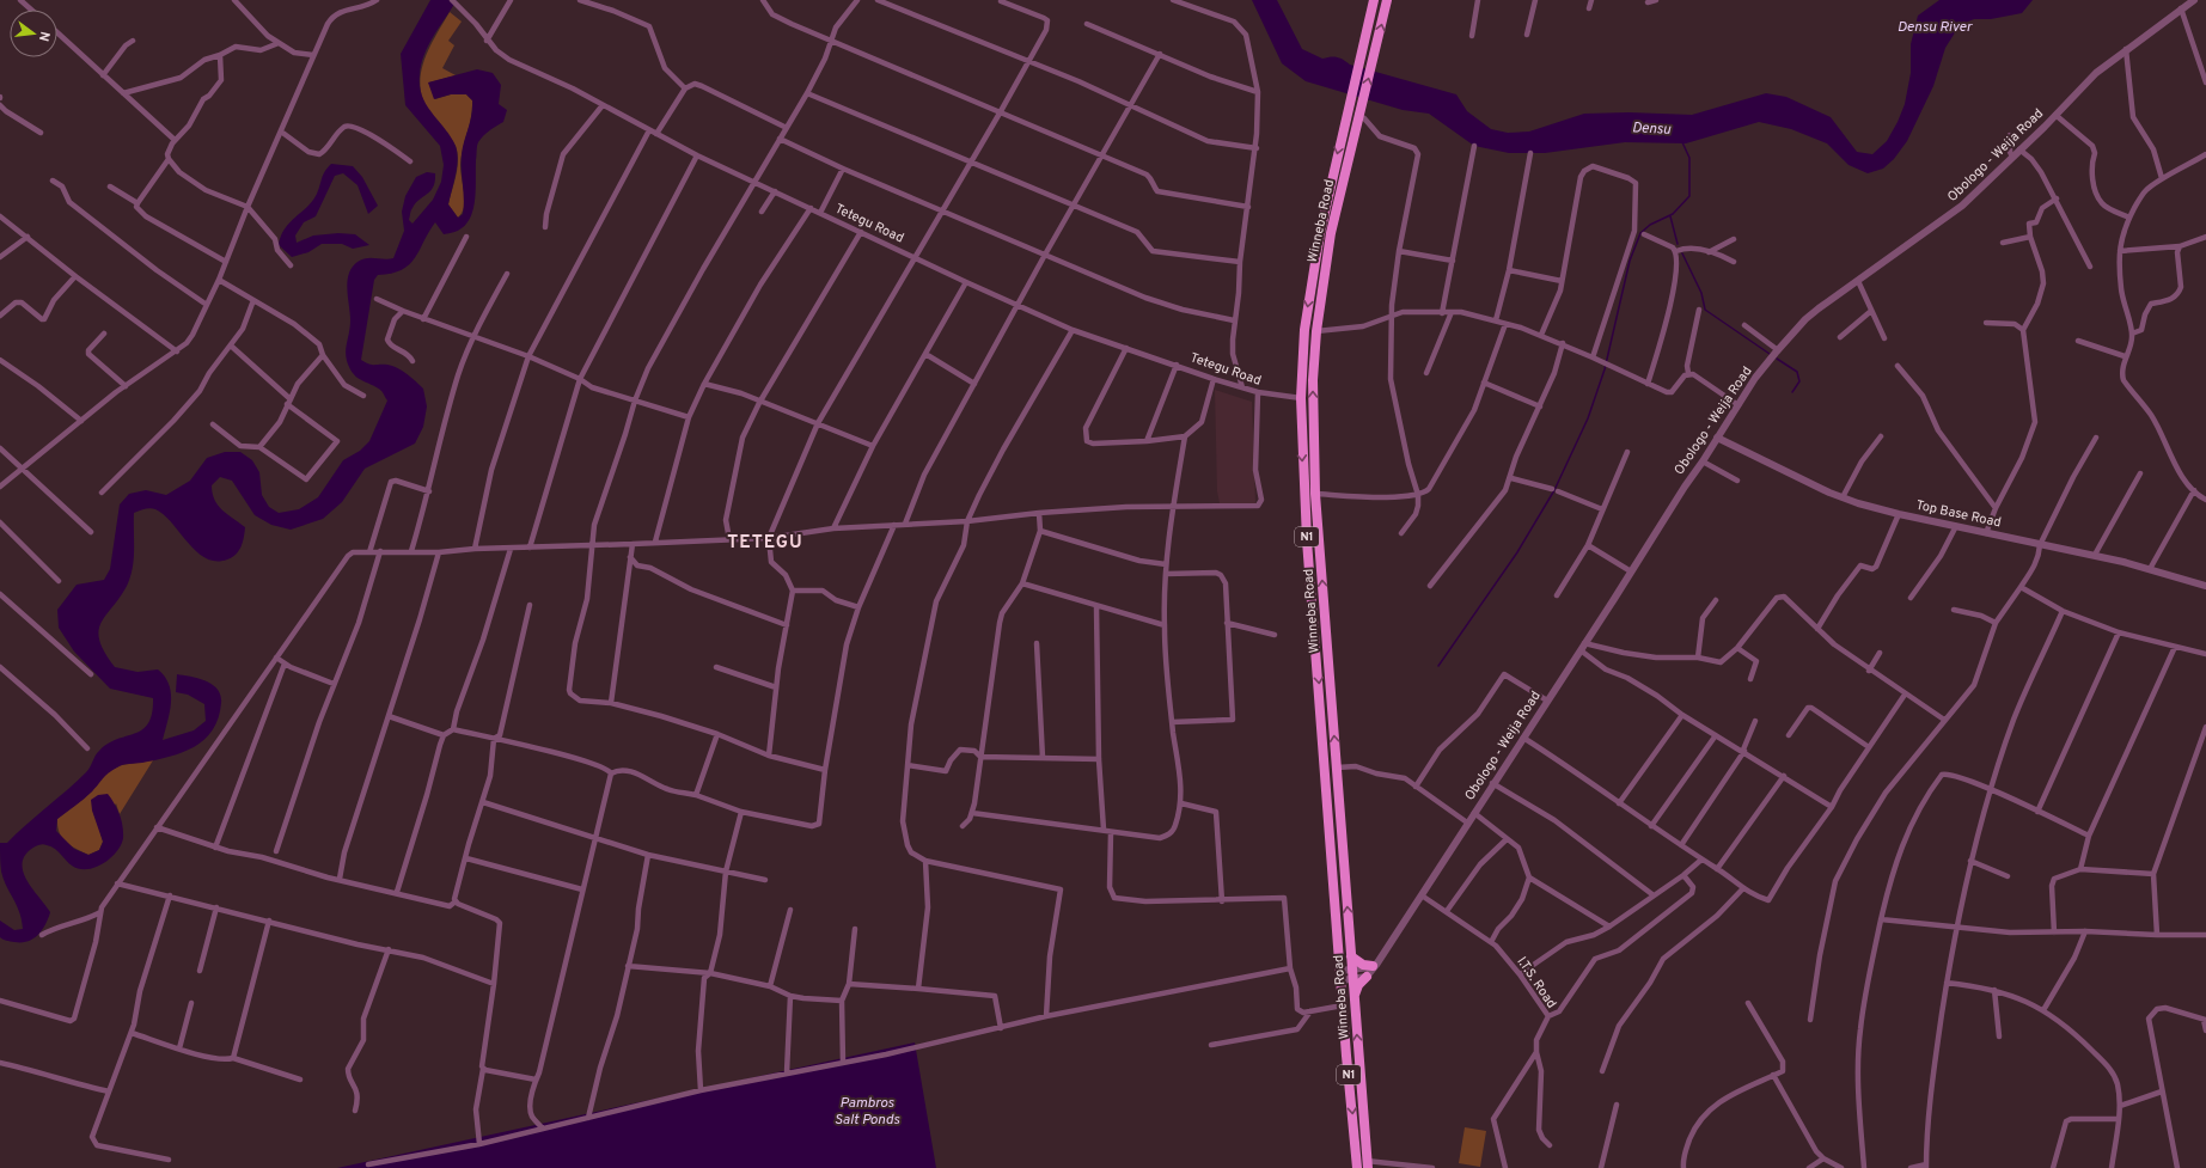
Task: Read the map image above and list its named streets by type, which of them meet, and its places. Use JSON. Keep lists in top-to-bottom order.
{
  "streets": {
    "highway": ["Winneba Road", "N1"],
    "street": [
      "Obologo - Weija Road",
      "Tetegu Road",
      "Top Base Road",
      "I.T.S. Road"
    ]
  },
  "crossings": [
    ["Obologo - Weija Road", "Top Base Road"],
    ["Obologo - Weija Road", "I.T.S. Road"],
    ["Winneba Road", "Tetegu Road"]
  ],
  "districts": ["TETEGU"],
  "water": ["Densu River", "Densu", "Pambros Salt Ponds"],
  "north": "right"
}
